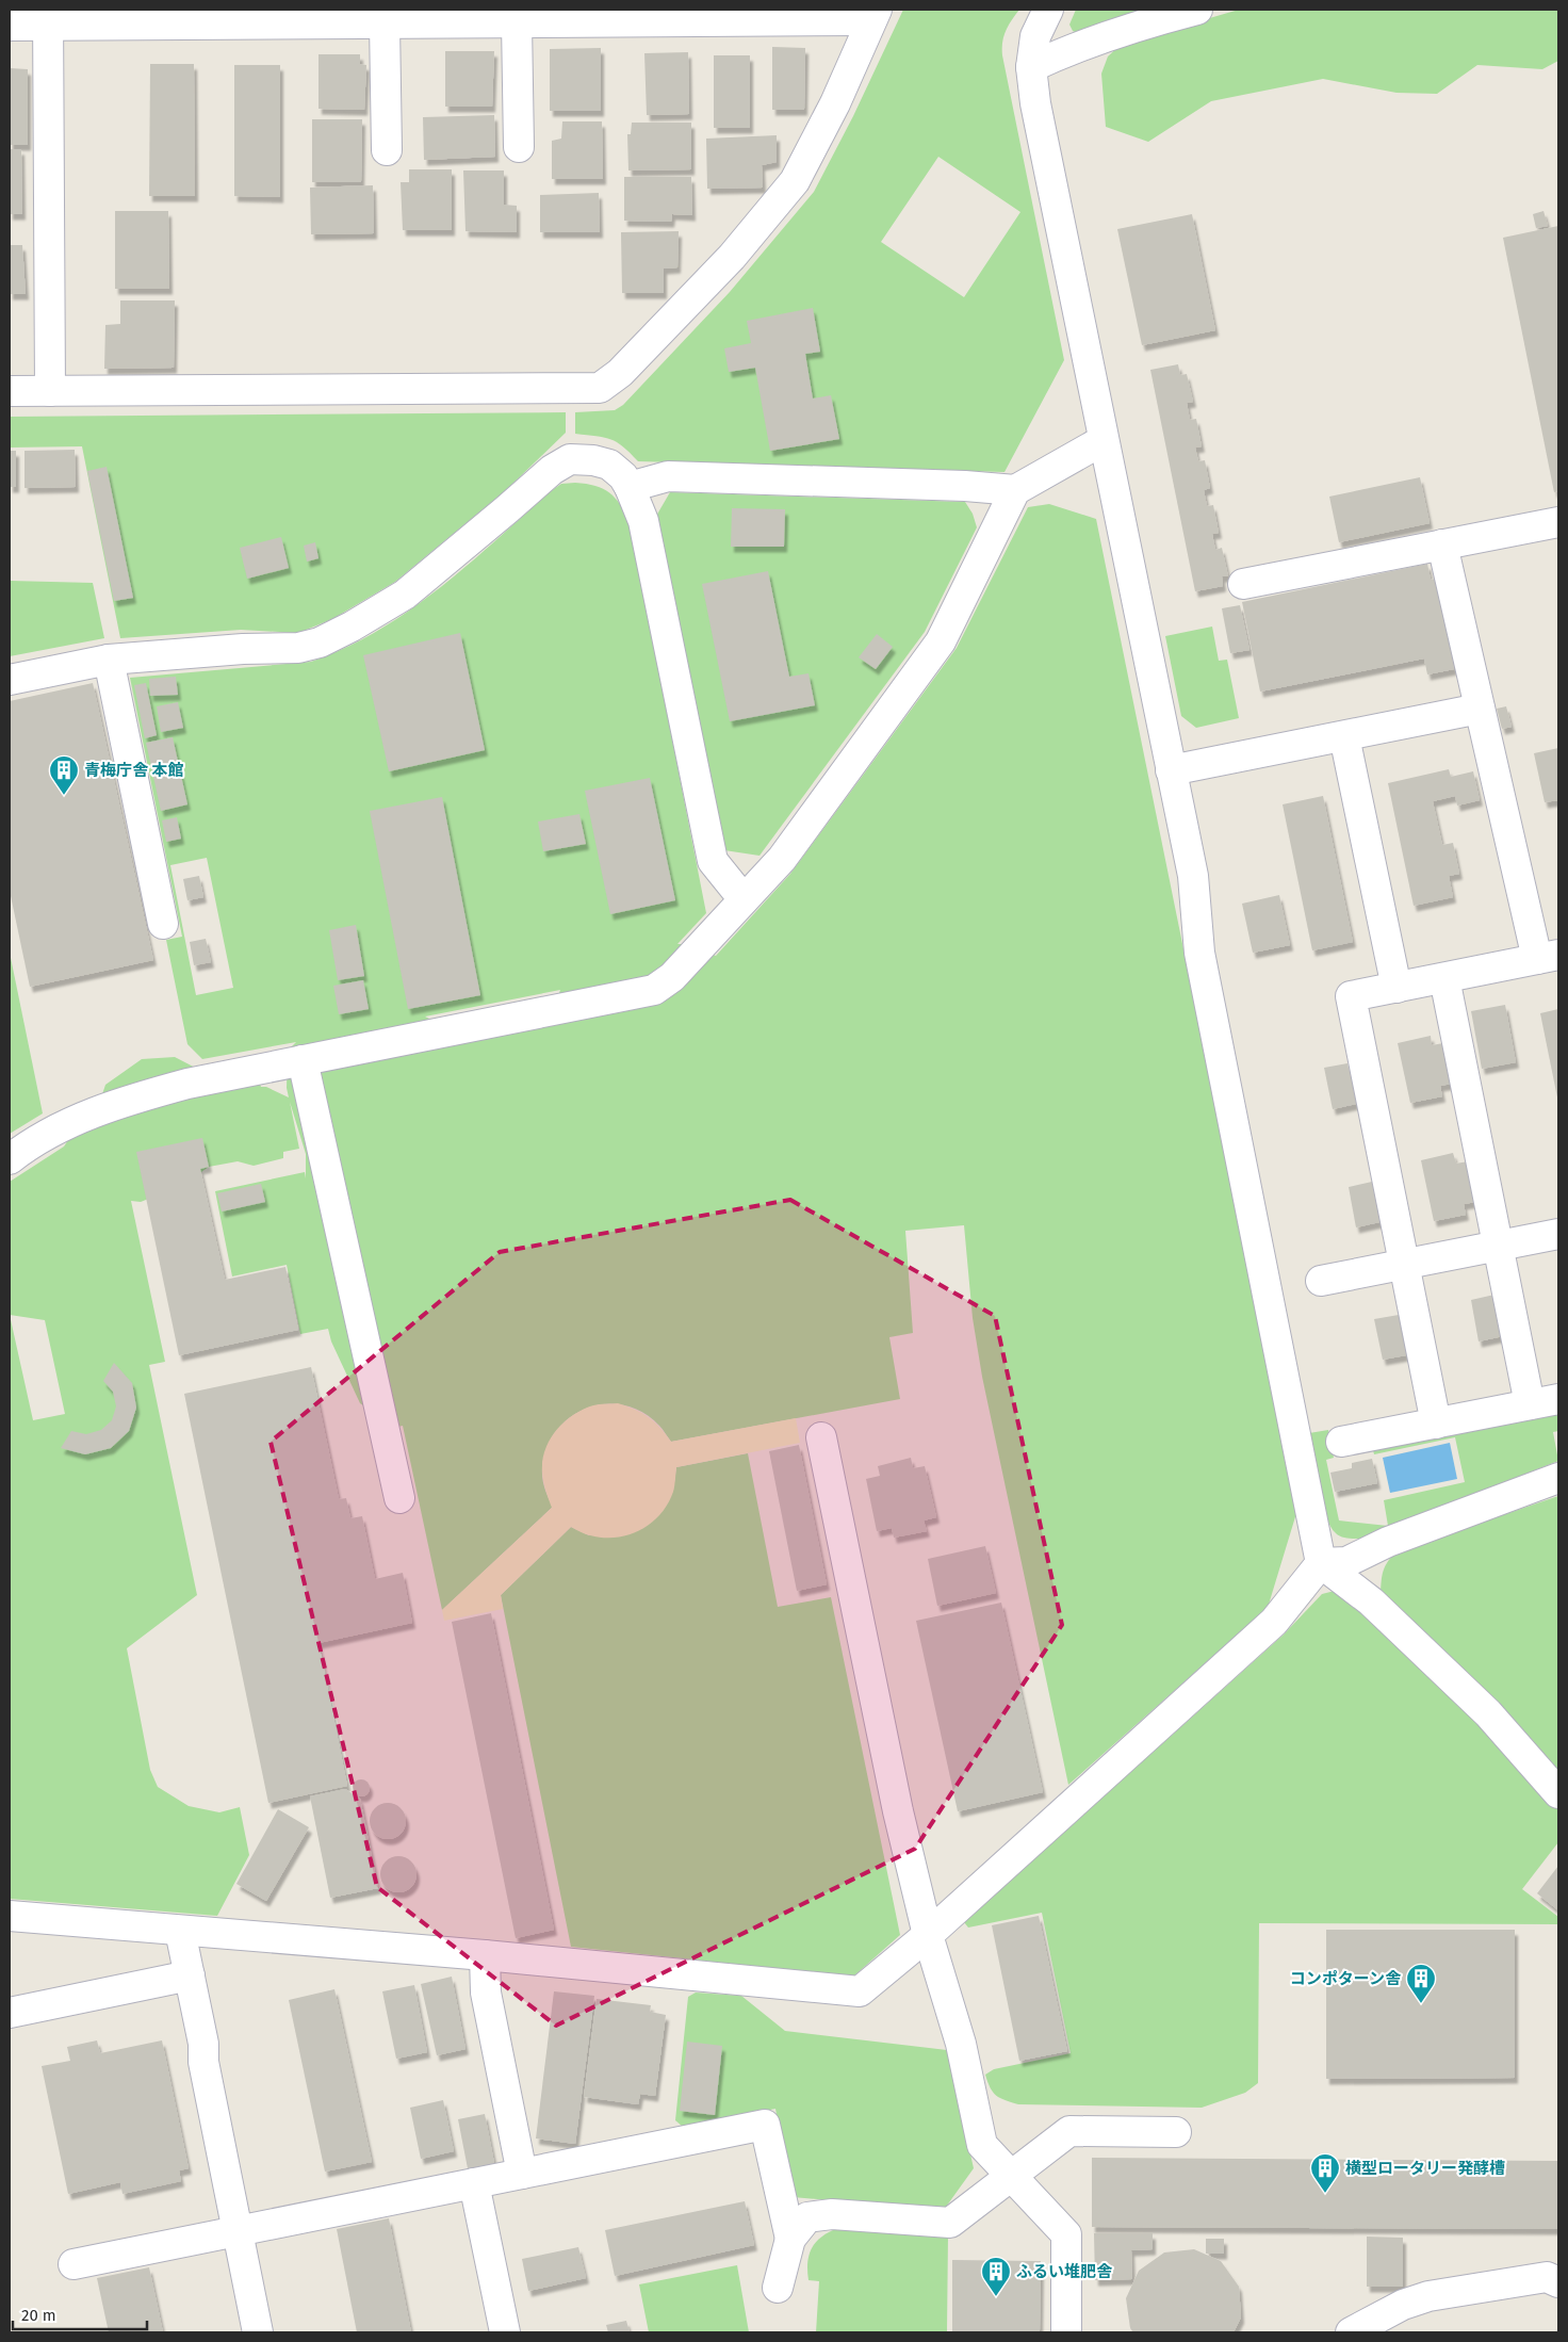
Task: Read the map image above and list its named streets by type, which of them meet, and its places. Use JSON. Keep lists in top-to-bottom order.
{
  "places": {
    "building": [
      "青梅庁舎 本館",
      "コンポターン舎",
      "横型ロータリー発酵槽",
      "ふるい堆肥舎"
    ]
  },
  "scale_bar": "20 m"
}
